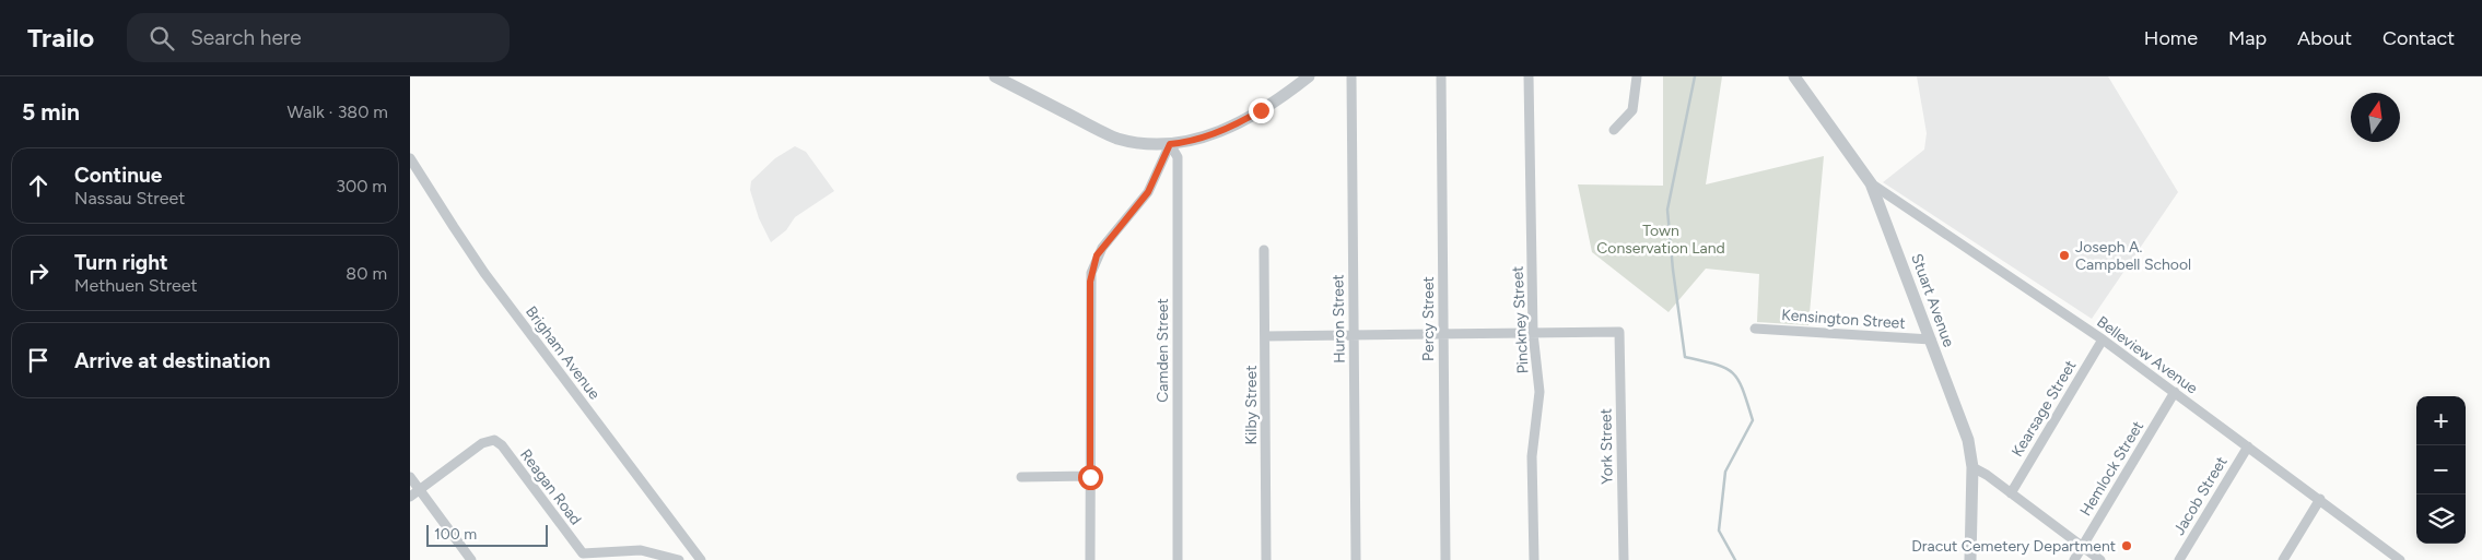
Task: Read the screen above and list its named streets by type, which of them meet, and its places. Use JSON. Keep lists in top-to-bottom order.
{
  "streets": {
    "street": [
      "Stuart Avenue",
      "Huron Street",
      "Percy Street",
      "Kensington Street",
      "Pinckney Street",
      "Camden Street",
      "Brigham Avenue",
      "Belleview Avenue",
      "Kilby Street",
      "Kearsage Street",
      "York Street",
      "Hemlock Street",
      "Reagan Road",
      "Jacob Street"
    ]
  },
  "crossings": [
    ["Stuart Avenue", "Kensington Street"],
    ["Stuart Avenue", "Belleview Avenue"],
    ["Pinckney Street", "York Street"],
    ["Belleview Avenue", "Kearsage Street"],
    ["Belleview Avenue", "Hemlock Street"],
    ["Belleview Avenue", "Jacob Street"]
  ],
  "parks": ["Town Conservation Land"],
  "places": ["Joseph A. Campbell School", "Dracut Cemetery Department"],
  "scale_bar": "100 m",
  "north": "top",
  "page": {
    "header": "Trailo",
    "search": "Search here",
    "nav": [
      "Home",
      "Map",
      "About",
      "Contact"
    ],
    "heading": ["5 min", "Walk · 380 m"],
    "list": [
      ["Continue", "Nassau Street", "300 m"],
      ["Turn right", "Methuen Street", "80 m"],
      "Arrive at destination"
    ],
    "map_buttons": ["+", "−"],
    "scale": "100 m"
  }
}
